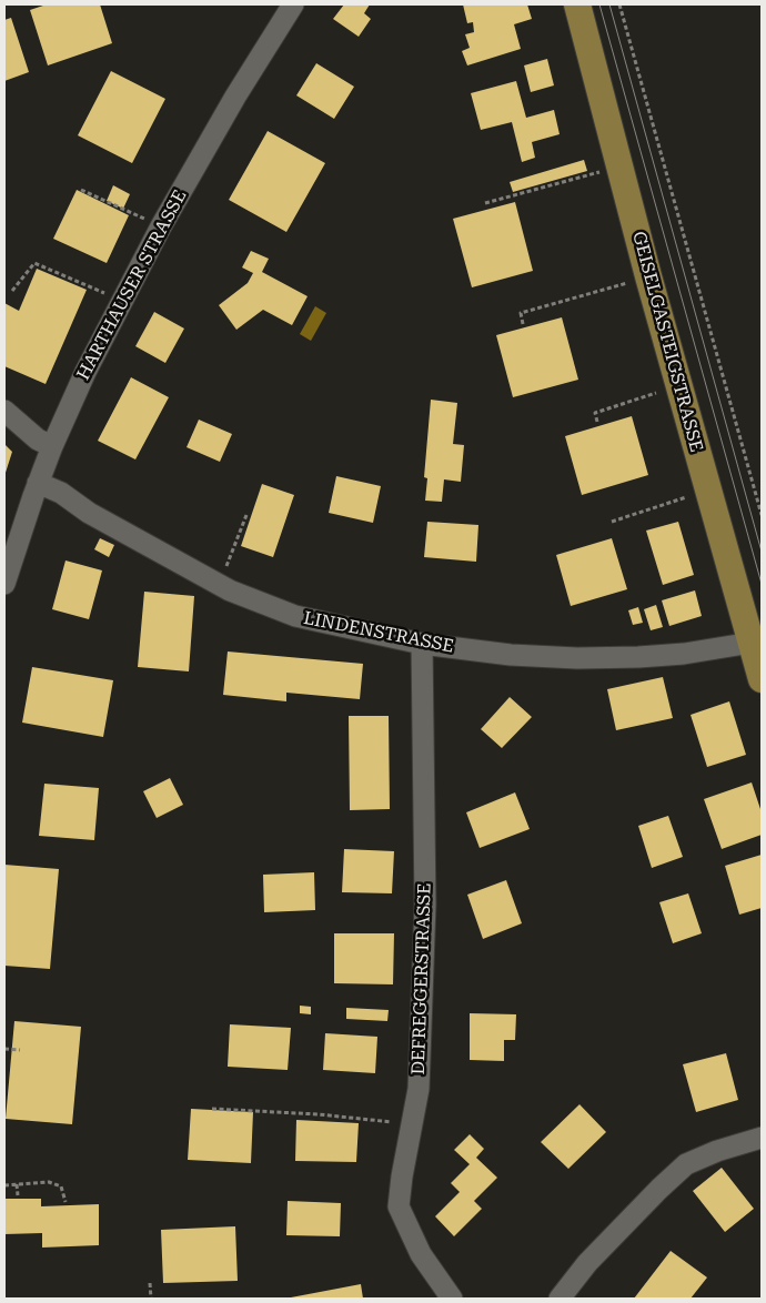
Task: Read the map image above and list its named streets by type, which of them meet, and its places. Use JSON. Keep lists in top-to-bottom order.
{
  "streets": {
    "main road": ["GEISELGASTEIGSTRASSE"],
    "street": ["HARTHAUSER STRASSE", "LINDENSTRASSE", "DEFREGGERSTRASSE"]
  },
  "crossings": [
    ["HARTHAUSER STRASSE", "LINDENSTRASSE"],
    ["GEISELGASTEIGSTRASSE", "LINDENSTRASSE"],
    ["LINDENSTRASSE", "DEFREGGERSTRASSE"]
  ]
}
